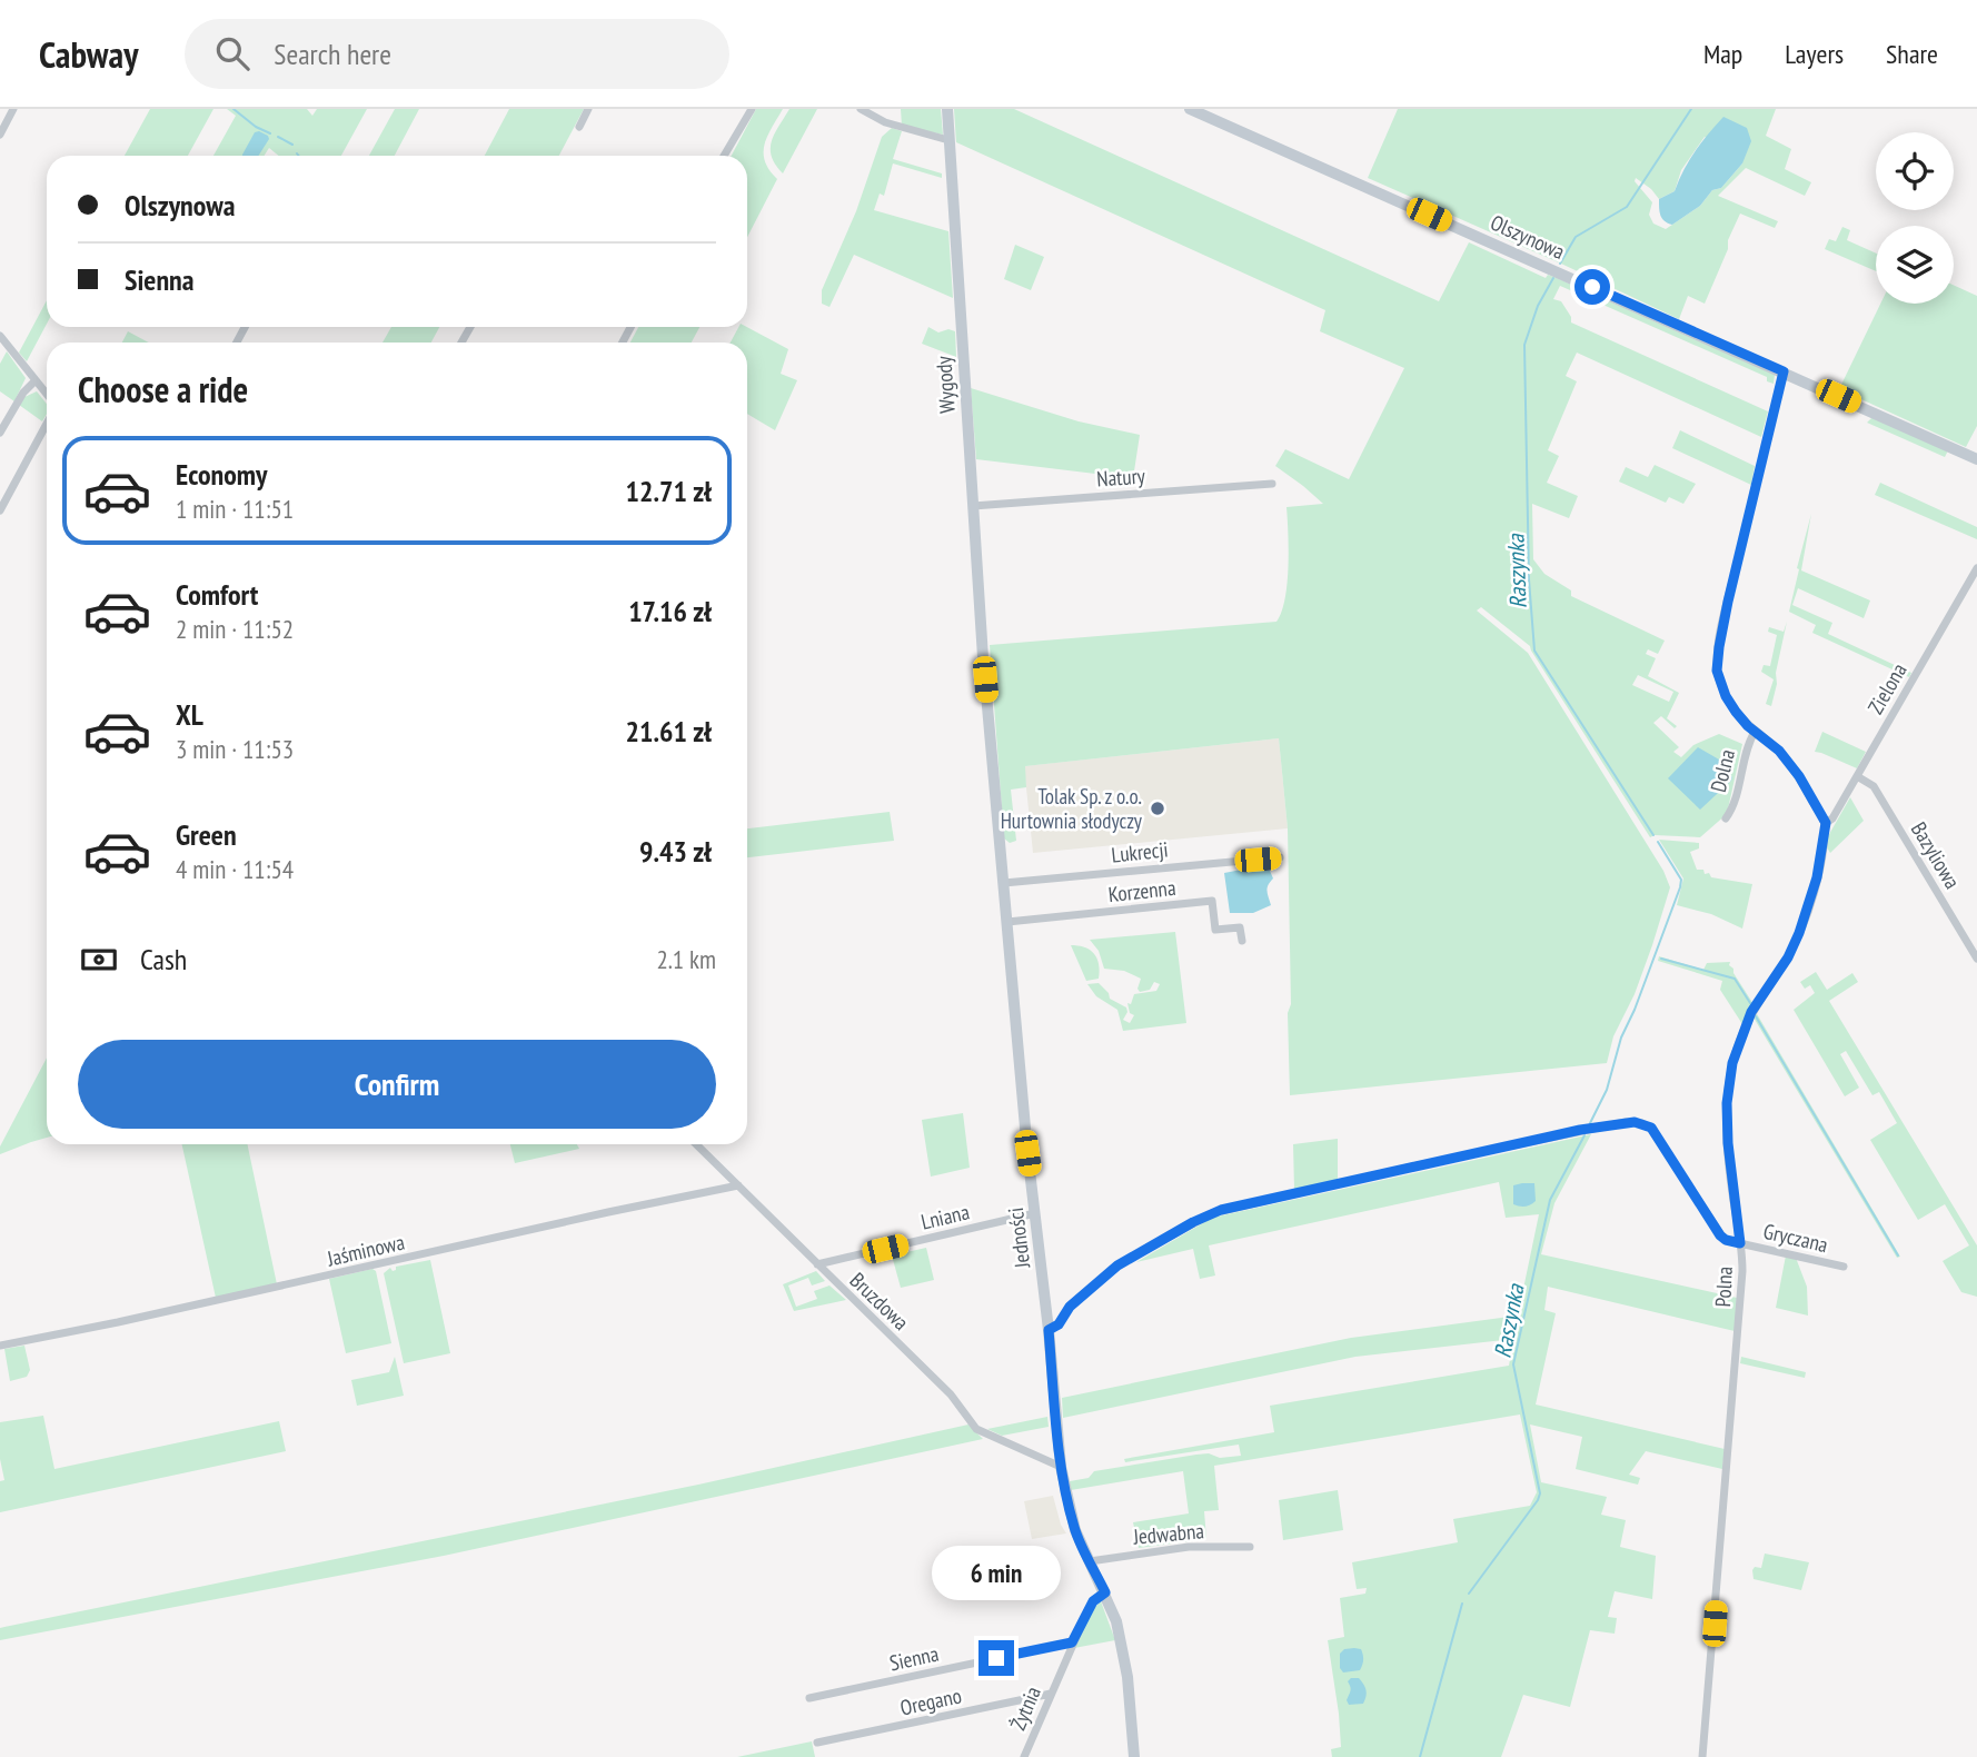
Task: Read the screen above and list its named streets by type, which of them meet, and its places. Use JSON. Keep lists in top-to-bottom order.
{
  "streets": {
    "street": [
      "Olszynowa",
      "Wygody",
      "Natury",
      "Zielona",
      "Dolna",
      "Lukrecji",
      "Bazyliowa",
      "Korzenna",
      "Lniana",
      "Jedności",
      "Gryczana",
      "Jaśminowa",
      "Polna",
      "Bruzdowa",
      "Jedwabna",
      "Sienna",
      "Oregano",
      "Żytnia"
    ]
  },
  "crossings": [
    ["Wygody", "Natury"],
    ["Wygody", "Jedności"],
    ["Zielona", "Bazyliowa"],
    ["Zielona", "Polna"],
    ["Lukrecji", "Jedności"],
    ["Korzenna", "Jedności"],
    ["Lniana", "Jedności"],
    ["Lniana", "Bruzdowa"],
    ["Jedności", "Bruzdowa"],
    ["Jedności", "Jedwabna"],
    ["Jedności", "Żytnia"],
    ["Gryczana", "Polna"],
    ["Jaśminowa", "Bruzdowa"],
    ["Sienna", "Żytnia"],
    ["Oregano", "Żytnia"]
  ],
  "water": ["Raszynka"],
  "places": ["Tolak Sp. z o.o. Hurtownia słodyczy"],
  "page": {
    "header": "Cabway",
    "search": "Search here",
    "nav": ["Map", "Layers", "Share"],
    "banner": ["Olszynowa", "Sienna"],
    "heading": "Choose a ride",
    "list": [
      {
        "name": "Economy",
        "note": "1 min · 11:51",
        "value": "12.71 zł"
      },
      {
        "name": "Comfort",
        "note": "2 min · 11:52",
        "value": "17.16 zł"
      },
      {
        "name": "XL",
        "note": "3 min · 11:53",
        "value": "21.61 zł"
      },
      {
        "name": "Green",
        "note": "4 min · 11:54",
        "value": "9.43 zł"
      }
    ],
    "pay": ["Cash", "2.1 km"],
    "buttons": "Confirm",
    "bubble": "6 min"
  }
}
